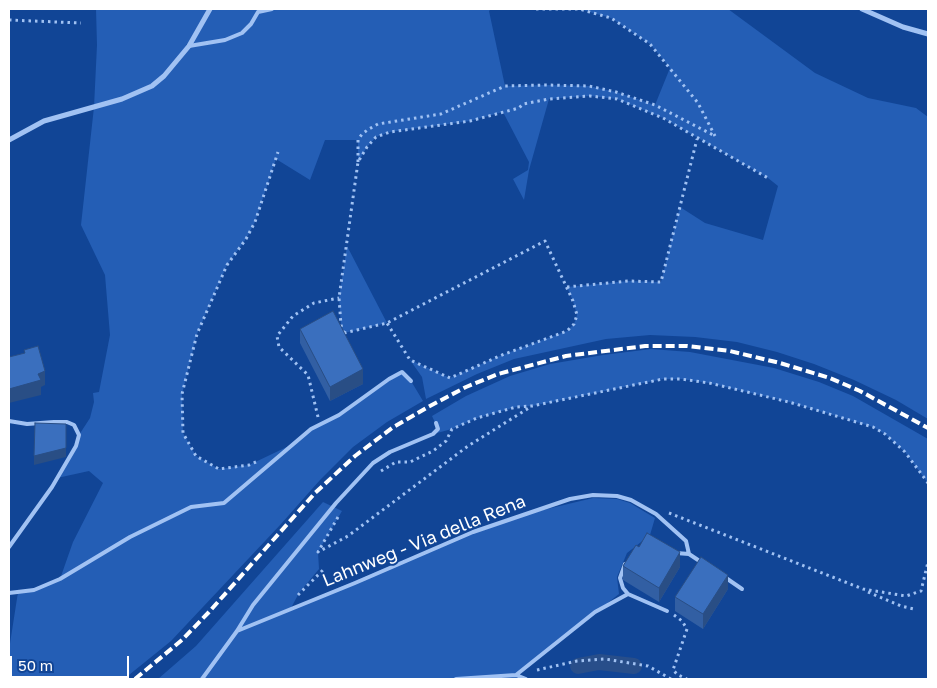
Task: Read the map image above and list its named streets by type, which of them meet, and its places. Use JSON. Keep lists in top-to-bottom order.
{
  "streets": {
    "lane": ["Lahnweg - Via della Rena"]
  },
  "scale_bar": "50 m"
}
